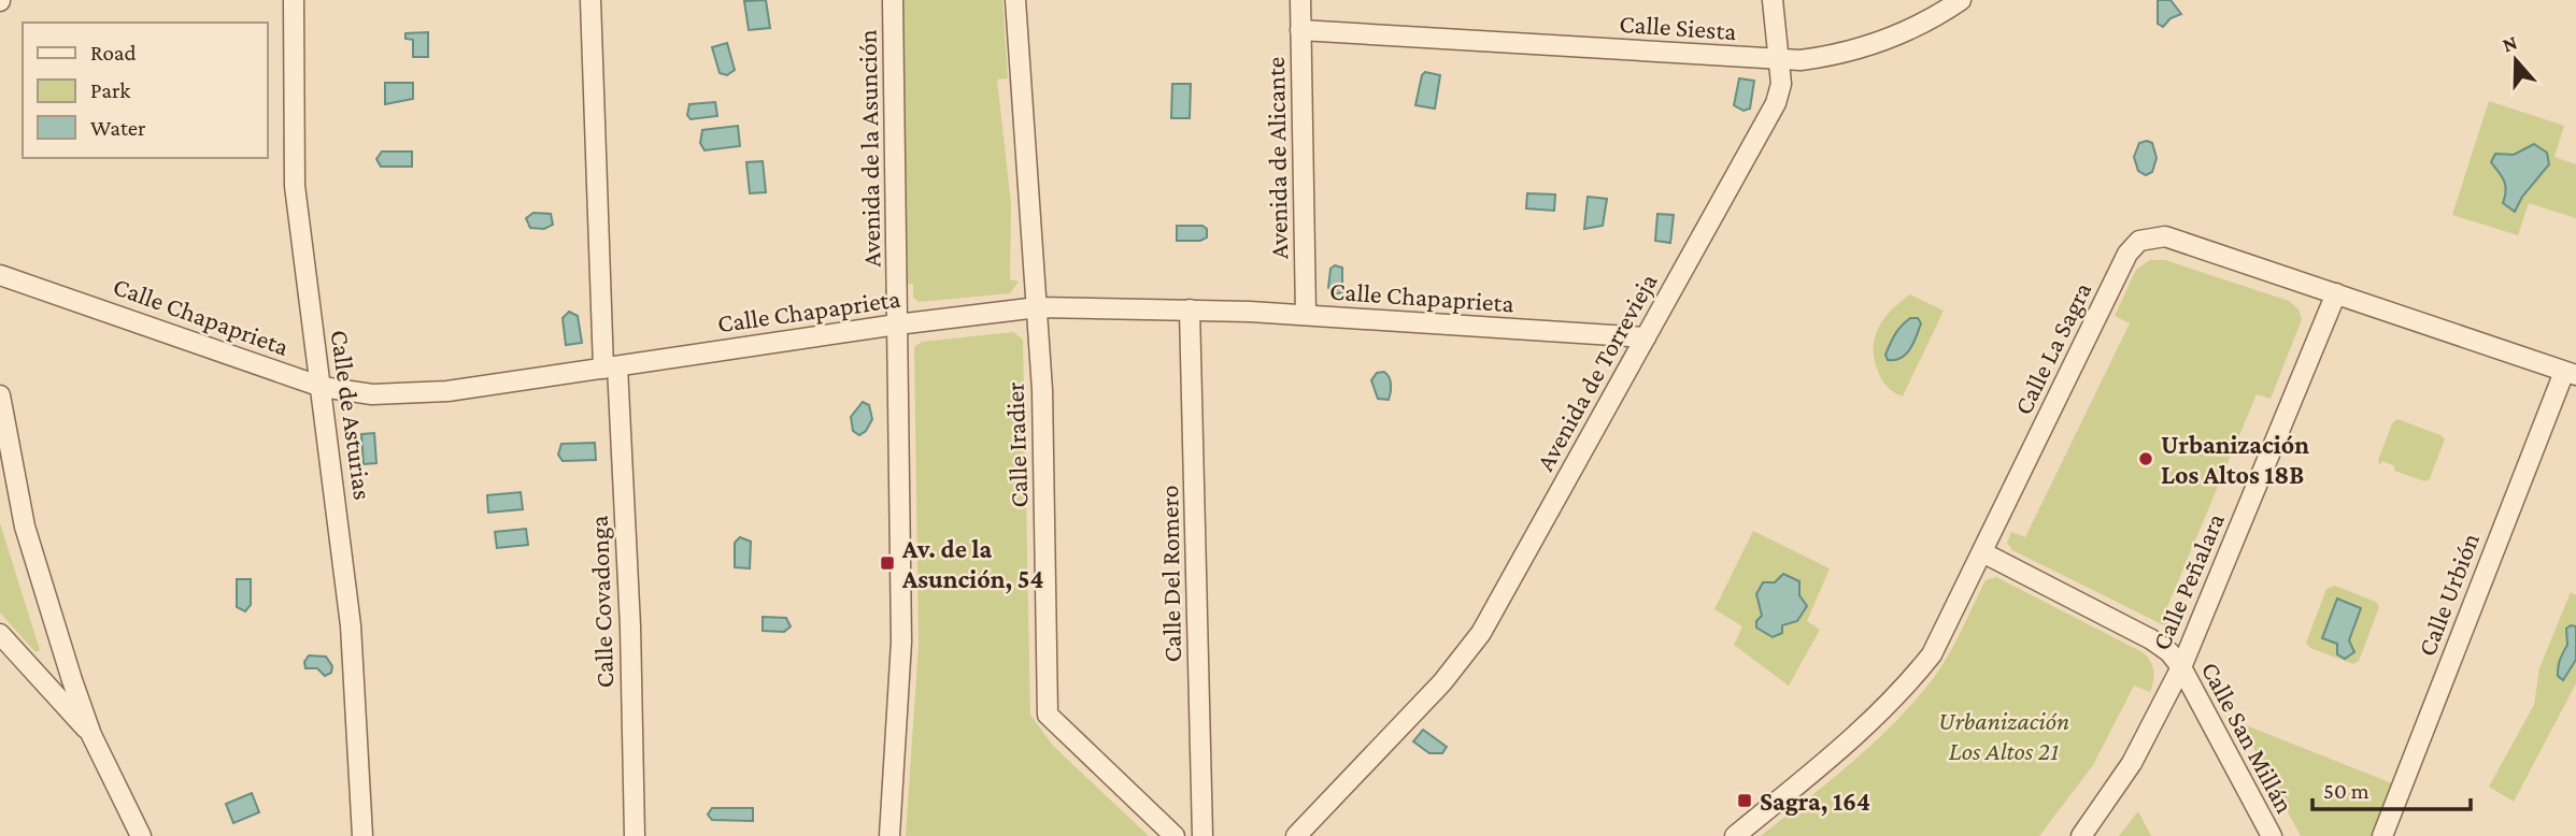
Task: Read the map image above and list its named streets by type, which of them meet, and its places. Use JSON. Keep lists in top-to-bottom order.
{
  "streets": {
    "street": [
      "Calle Siesta",
      "Avenida de la Asunción",
      "Avenida de Alicante",
      "Calle Chapaprieta",
      "Calle La Sagra",
      "Avenida de Torrevieja",
      "Calle de Asturias",
      "Calle Iradier",
      "Calle Del Romero",
      "Calle Peñalara",
      "Calle Urbión",
      "Calle Covadonga",
      "Calle San Millán"
    ]
  },
  "crossings": [
    ["Calle Siesta", "Avenida de Alicante"],
    ["Calle Siesta", "Avenida de Torrevieja"],
    ["Avenida de la Asunción", "Calle Chapaprieta"],
    ["Avenida de Alicante", "Calle Chapaprieta"],
    ["Calle Chapaprieta", "Avenida de Torrevieja"],
    ["Calle Chapaprieta", "Calle de Asturias"],
    ["Calle Chapaprieta", "Calle Iradier"],
    ["Calle Chapaprieta", "Calle Del Romero"],
    ["Calle Chapaprieta", "Calle Covadonga"],
    ["Calle La Sagra", "Calle Peñalara"],
    ["Calle La Sagra", "Calle Urbión"],
    ["Calle La Sagra", "Calle San Millán"],
    ["Calle Peñalara", "Calle San Millán"]
  ],
  "parks": ["Urbanización Los Altos 21"],
  "places": {
    "other": ["Urbanización Los Altos 18B"],
    "transit": ["Av. de la Asunción, 54", "Sagra, 164"]
  },
  "legend": ["Road", "Park", "Water"],
  "scale_bar": "50 m",
  "north": "top"
}
